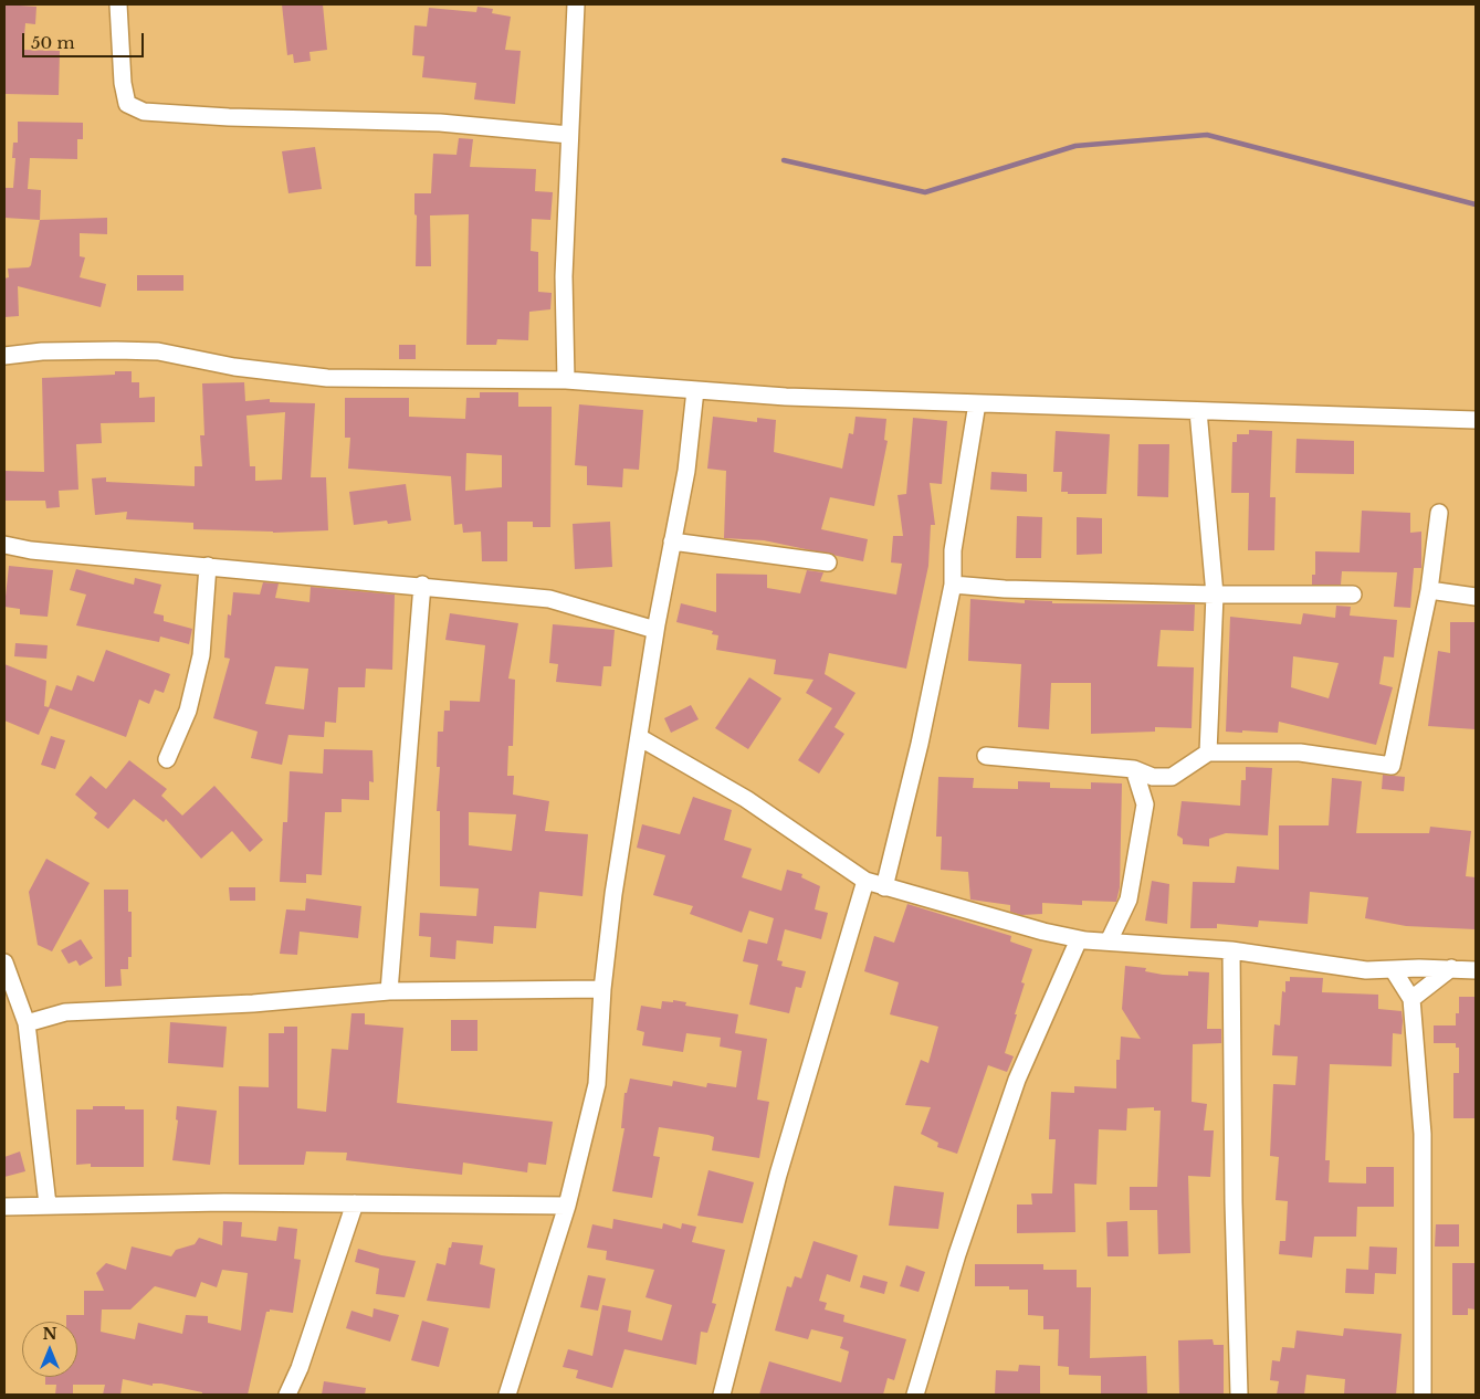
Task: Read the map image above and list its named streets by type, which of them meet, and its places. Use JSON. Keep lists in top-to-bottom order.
{
  "scale_bar": "50 m",
  "north": "top"
}
